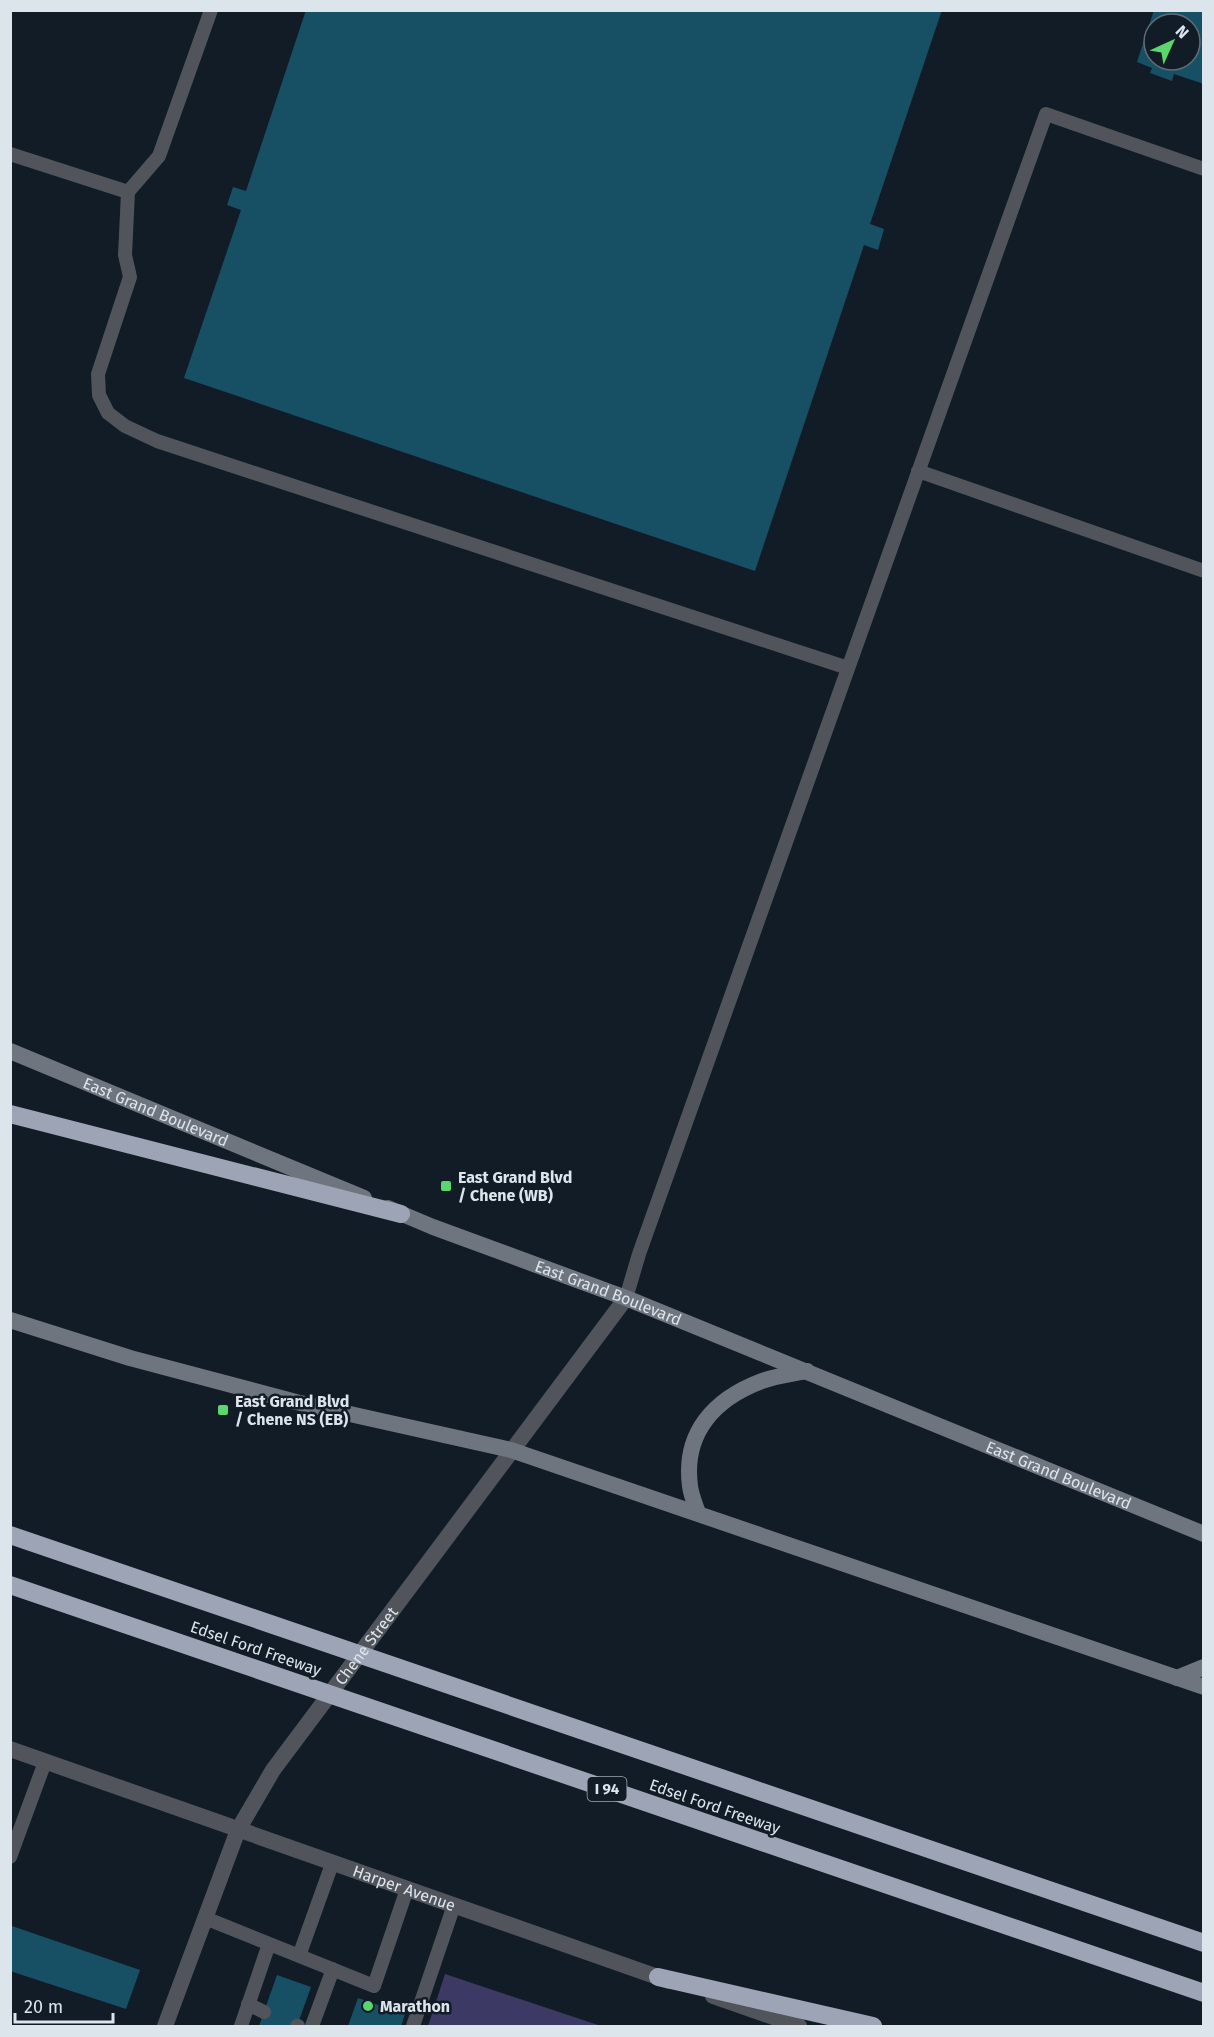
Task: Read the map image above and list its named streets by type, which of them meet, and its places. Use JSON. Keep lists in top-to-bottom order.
{
  "streets": {
    "highway": ["Edsel Ford Freeway", "I 94"],
    "main road": ["East Grand Boulevard"],
    "street": ["Chene Street", "Harper Avenue"]
  },
  "crossings": [
    ["East Grand Boulevard", "Chene Street"],
    ["Chene Street", "Harper Avenue"]
  ],
  "places": {
    "transit": ["East Grand Blvd / Chene (WB)", "East Grand Blvd / Chene NS (EB)"],
    "other": ["Marathon"]
  },
  "scale_bar": "20 m",
  "north": "top right"
}
